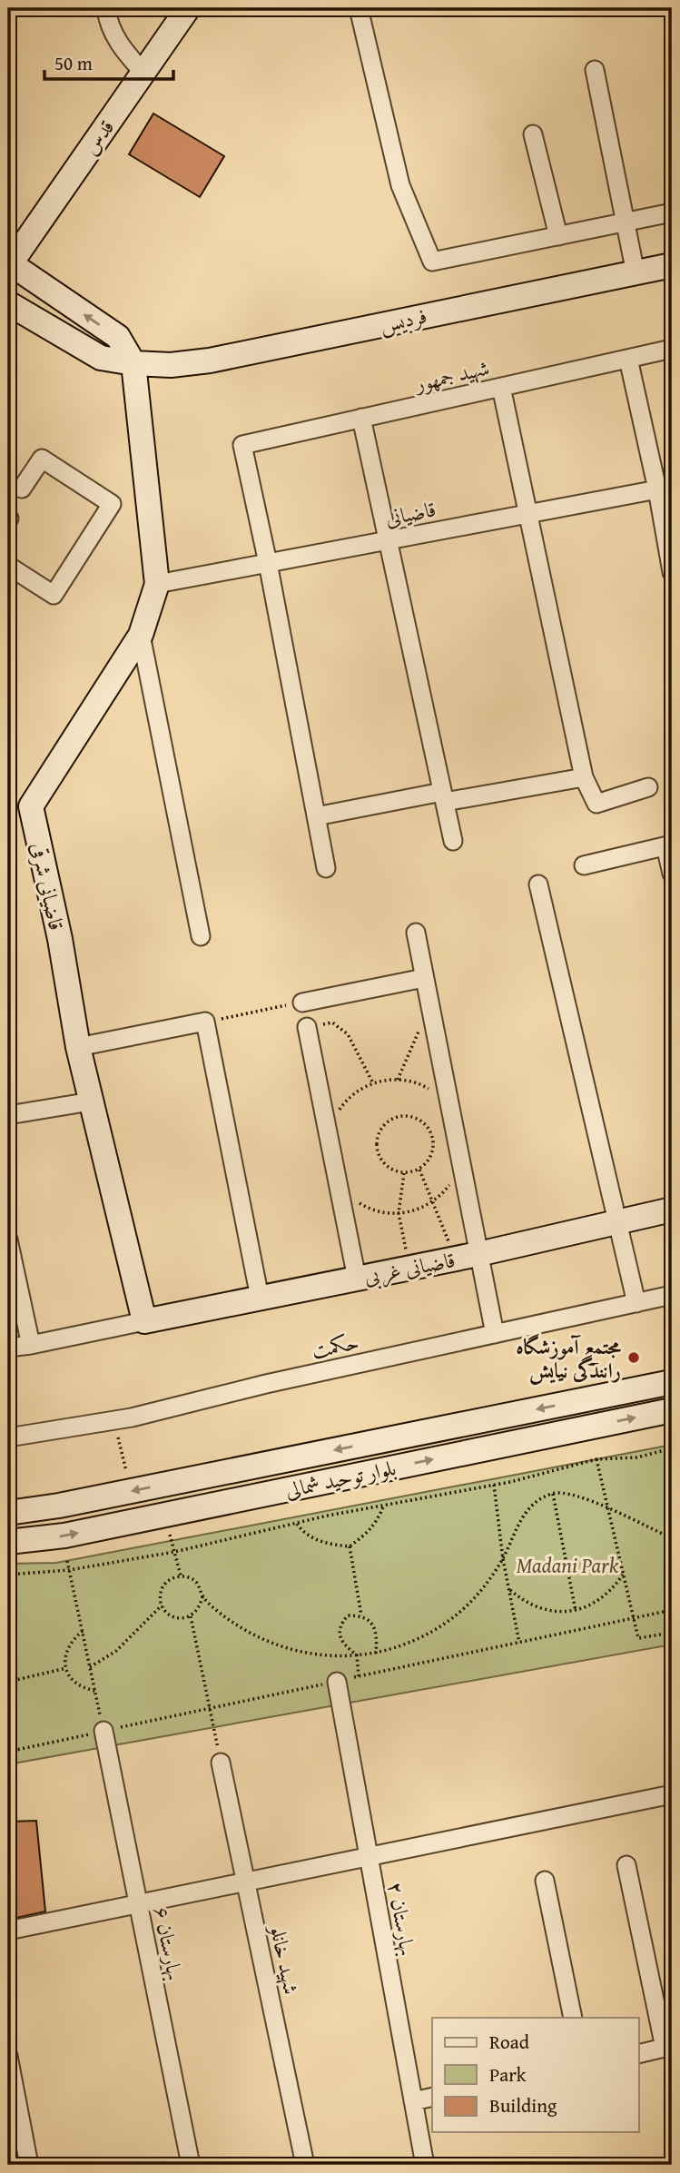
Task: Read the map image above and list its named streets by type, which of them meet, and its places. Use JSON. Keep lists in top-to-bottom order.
{
  "streets": {
    "street": [
      "قدس",
      "فردیس",
      "شهید جمهور",
      "قاضیانی",
      "قاضیانی شرقی",
      "قاضیانی غربی",
      "حکمت",
      "بلوار توحید شمالی",
      "بهارستان ۲",
      "بهارستان ۶",
      "شهید خانلو"
    ]
  },
  "crossings": [
    ["فردیس", "قاضیانی شرقی"],
    ["شهید جمهور", "قاضیانی"],
    ["قاضیانی", "قاضیانی شرقی"],
    ["قاضیانی شرقی", "قاضیانی غربی"]
  ],
  "parks": ["Madani Park"],
  "places": ["مجتمع آموزشگاه رانندگی نیایش"],
  "legend": ["Road", "Park", "Building"],
  "scale_bar": "50 m"
}
